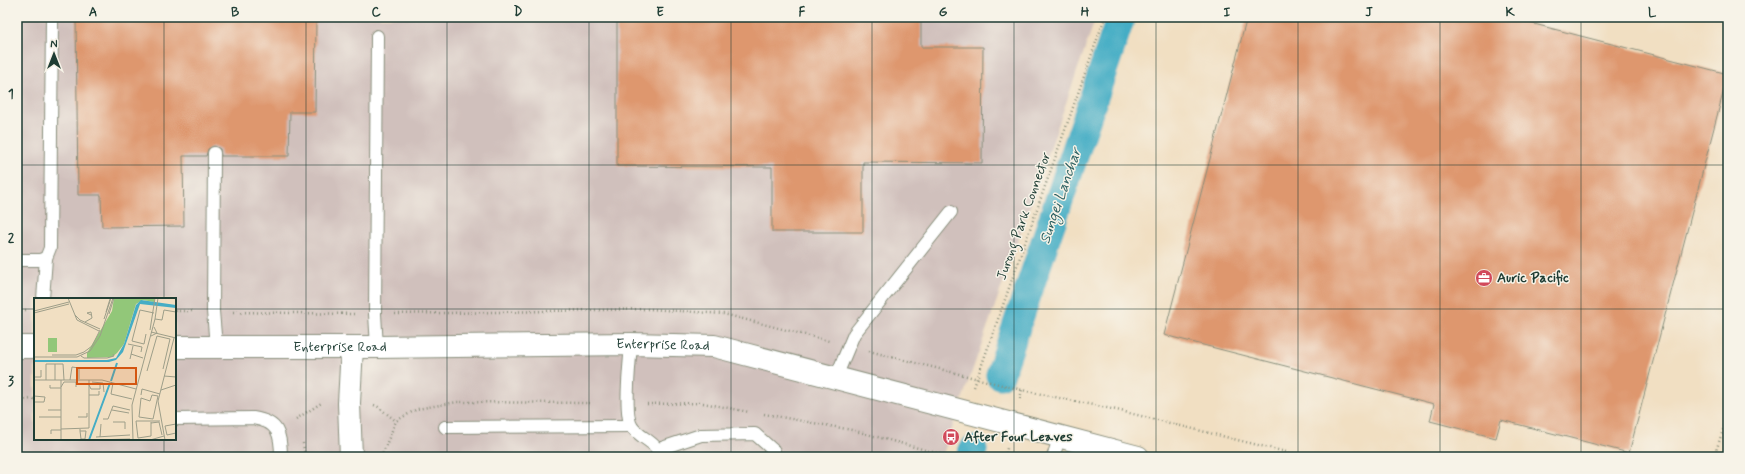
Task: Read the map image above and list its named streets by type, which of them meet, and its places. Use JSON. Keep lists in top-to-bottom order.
{
  "streets": {
    "street": ["Enterprise Road"],
    "path": ["Jurong Park Connector"]
  },
  "water": ["Sungei Lanchar"],
  "places": {
    "office": ["Auric Pacific"],
    "bus stop": ["After Four Leaves"]
  },
  "north": "top",
  "grid": {
    "columns": [
      "A",
      "B",
      "C",
      "D",
      "E",
      "F",
      "G",
      "H",
      "I",
      "J",
      "K",
      "L"
    ],
    "rows": ["1", "2", "3"]
  }
}
